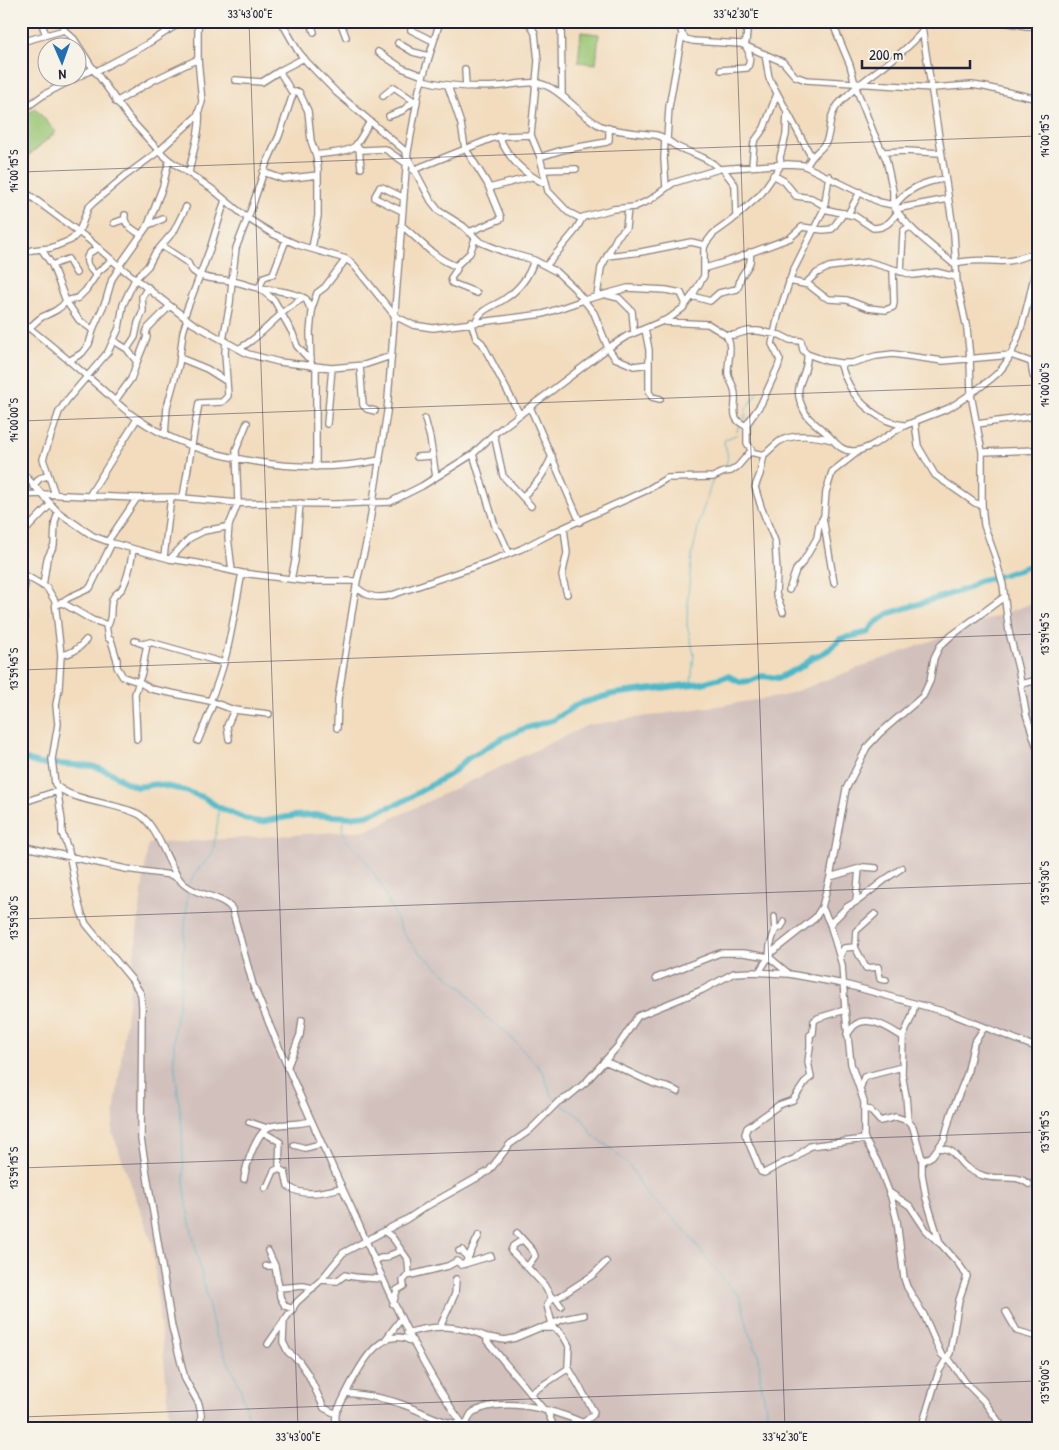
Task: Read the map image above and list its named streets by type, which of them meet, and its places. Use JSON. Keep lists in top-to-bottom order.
{
  "scale_bar": "200 m",
  "north": "bottom",
  "coordinates": [
    "33°43'00\"E",
    "33°42'30\"E",
    "14°00'15\"S",
    "14°00'00\"S",
    "13°59'45\"S",
    "13°59'30\"S",
    "13°59'15\"S",
    "13°59'00\"S"
  ]
}
